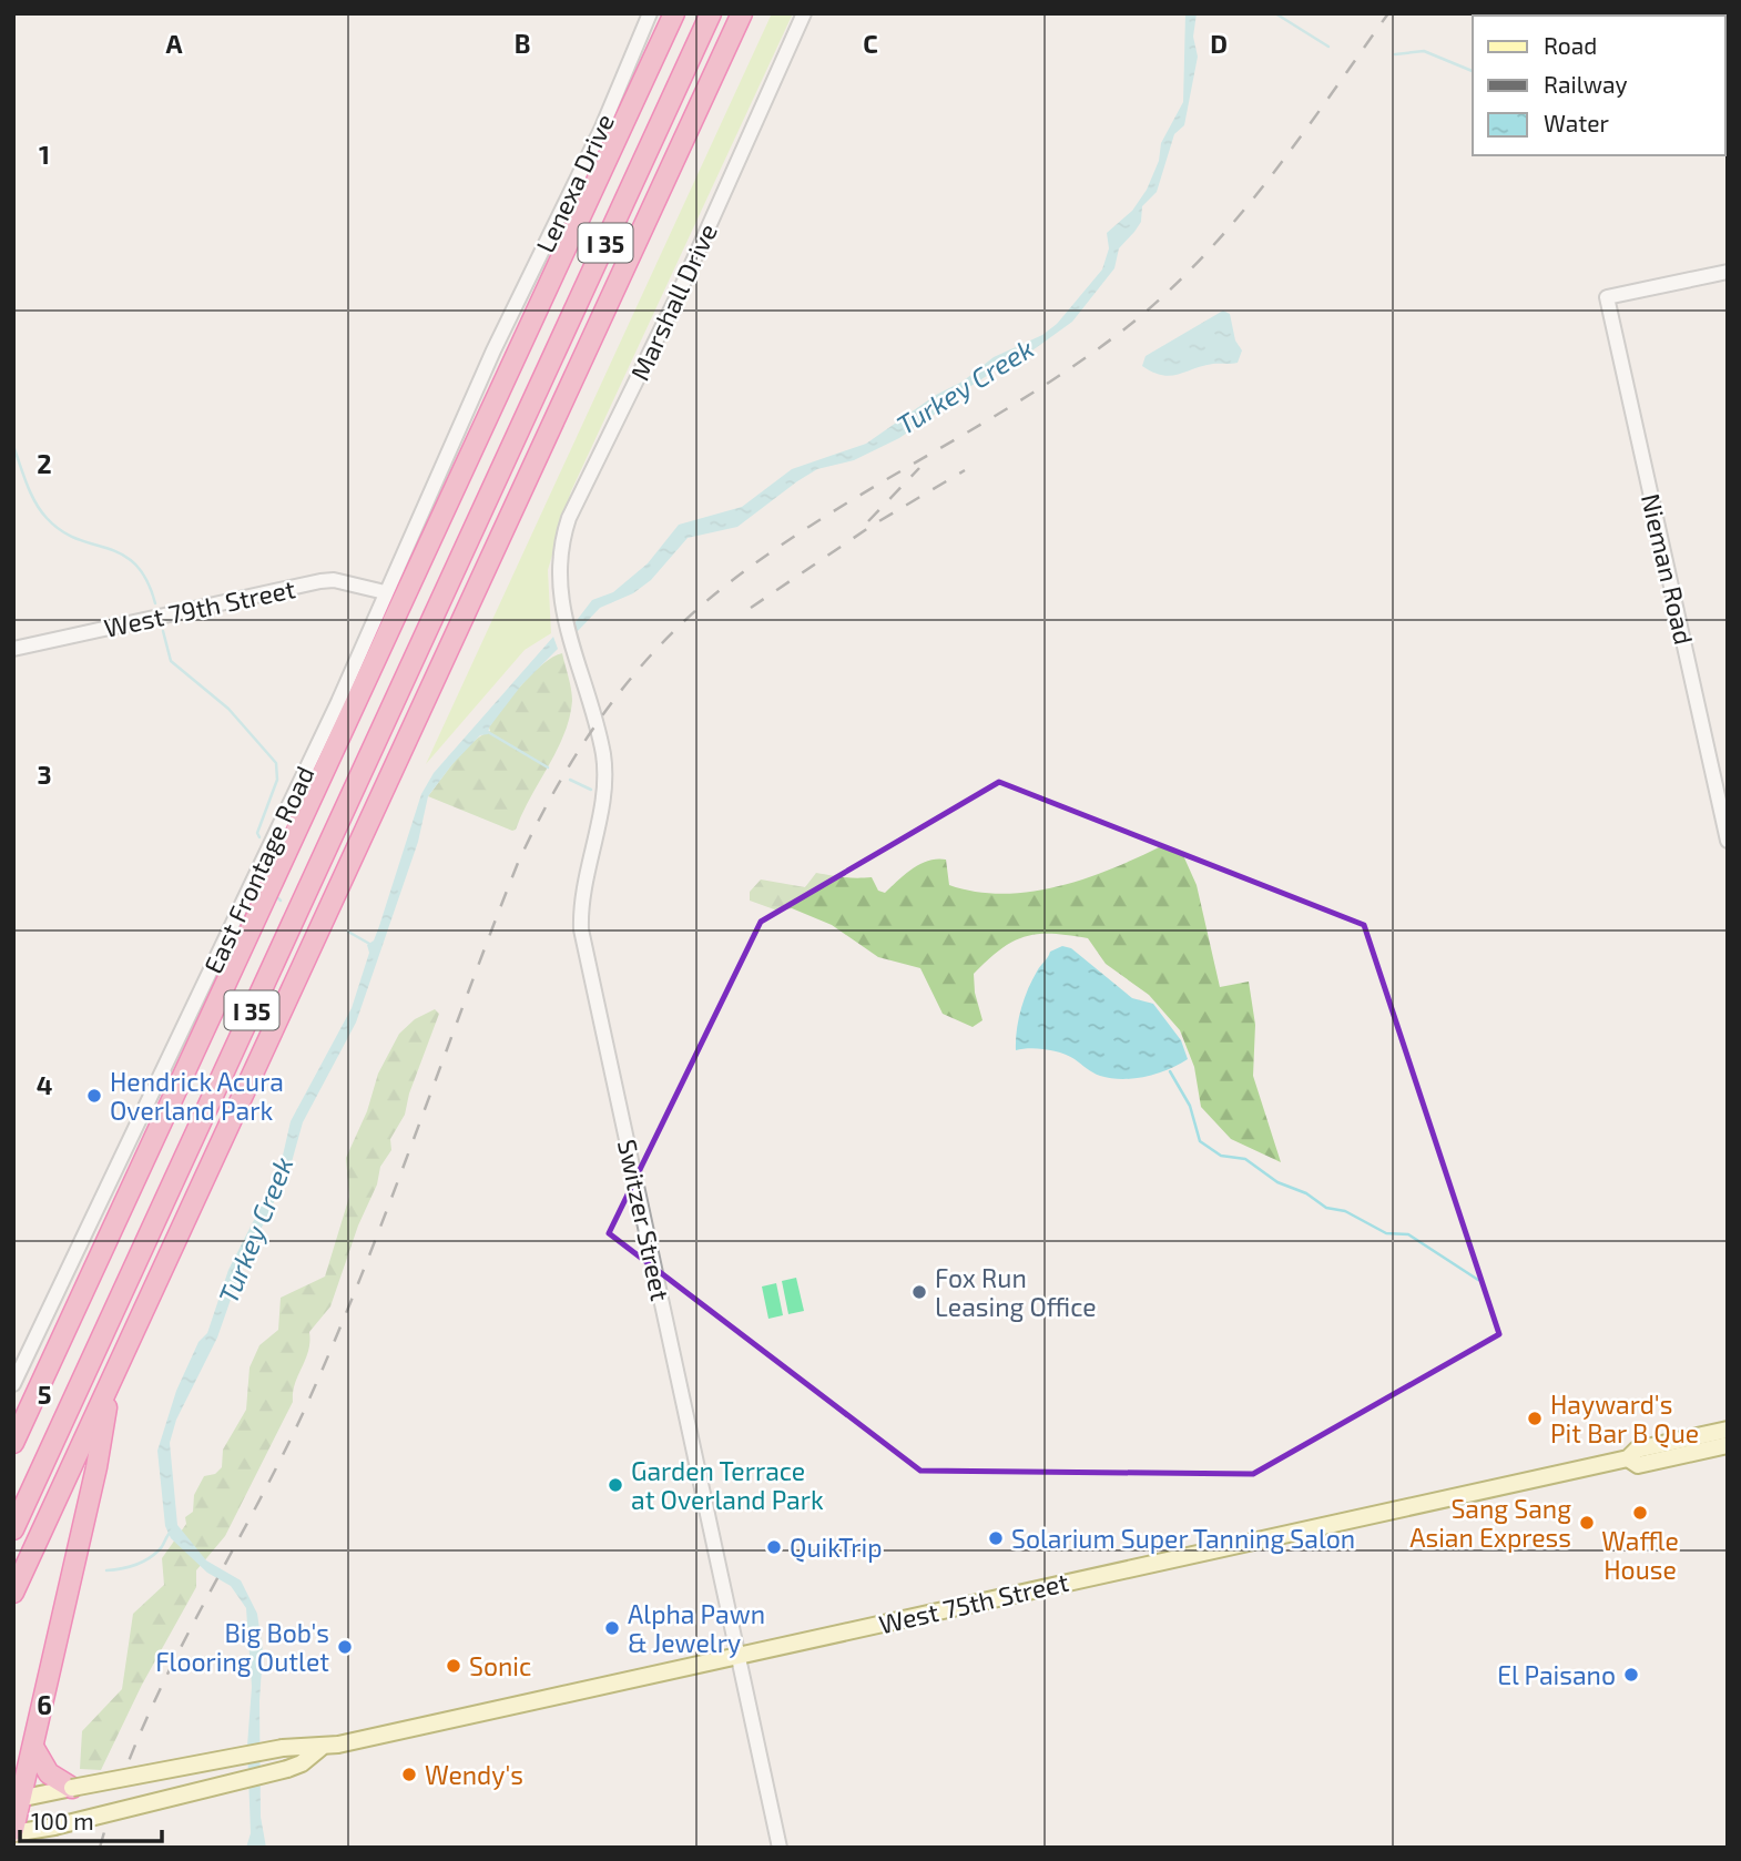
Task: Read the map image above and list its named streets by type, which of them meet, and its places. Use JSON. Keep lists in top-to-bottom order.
{
  "streets": {
    "highway": ["I 35"],
    "main road": ["West 75th Street"],
    "street": [
      "Lenexa Drive",
      "Marshall Drive",
      "Nieman Road",
      "West 79th Street",
      "East Frontage Road",
      "Switzer Street"
    ]
  },
  "crossings": [
    ["Lenexa Drive", "East Frontage Road"],
    ["Marshall Drive", "Switzer Street"],
    ["West 79th Street", "East Frontage Road"],
    ["Switzer Street", "West 75th Street"]
  ],
  "water": ["Turkey Creek"],
  "places": [
    "Hendrick Acura Overland Park",
    "Fox Run Leasing Office",
    "Hayward's Pit Bar B Que",
    "Garden Terrace at Overland Park",
    "Waffle House",
    "Sang Sang Asian Express",
    "Solarium Super Tanning Salon",
    "QuikTrip",
    "Alpha Pawn & Jewelry",
    "Big Bob's Flooring Outlet",
    "Sonic",
    "El Paisano",
    "Wendy's"
  ],
  "legend": ["Road", "Railway", "Water"],
  "scale_bar": "100 m",
  "grid": {
    "columns": [
      "A",
      "B",
      "C",
      "D"
    ],
    "rows": [
      "1",
      "2",
      "3",
      "4",
      "5",
      "6"
    ]
  }
}
